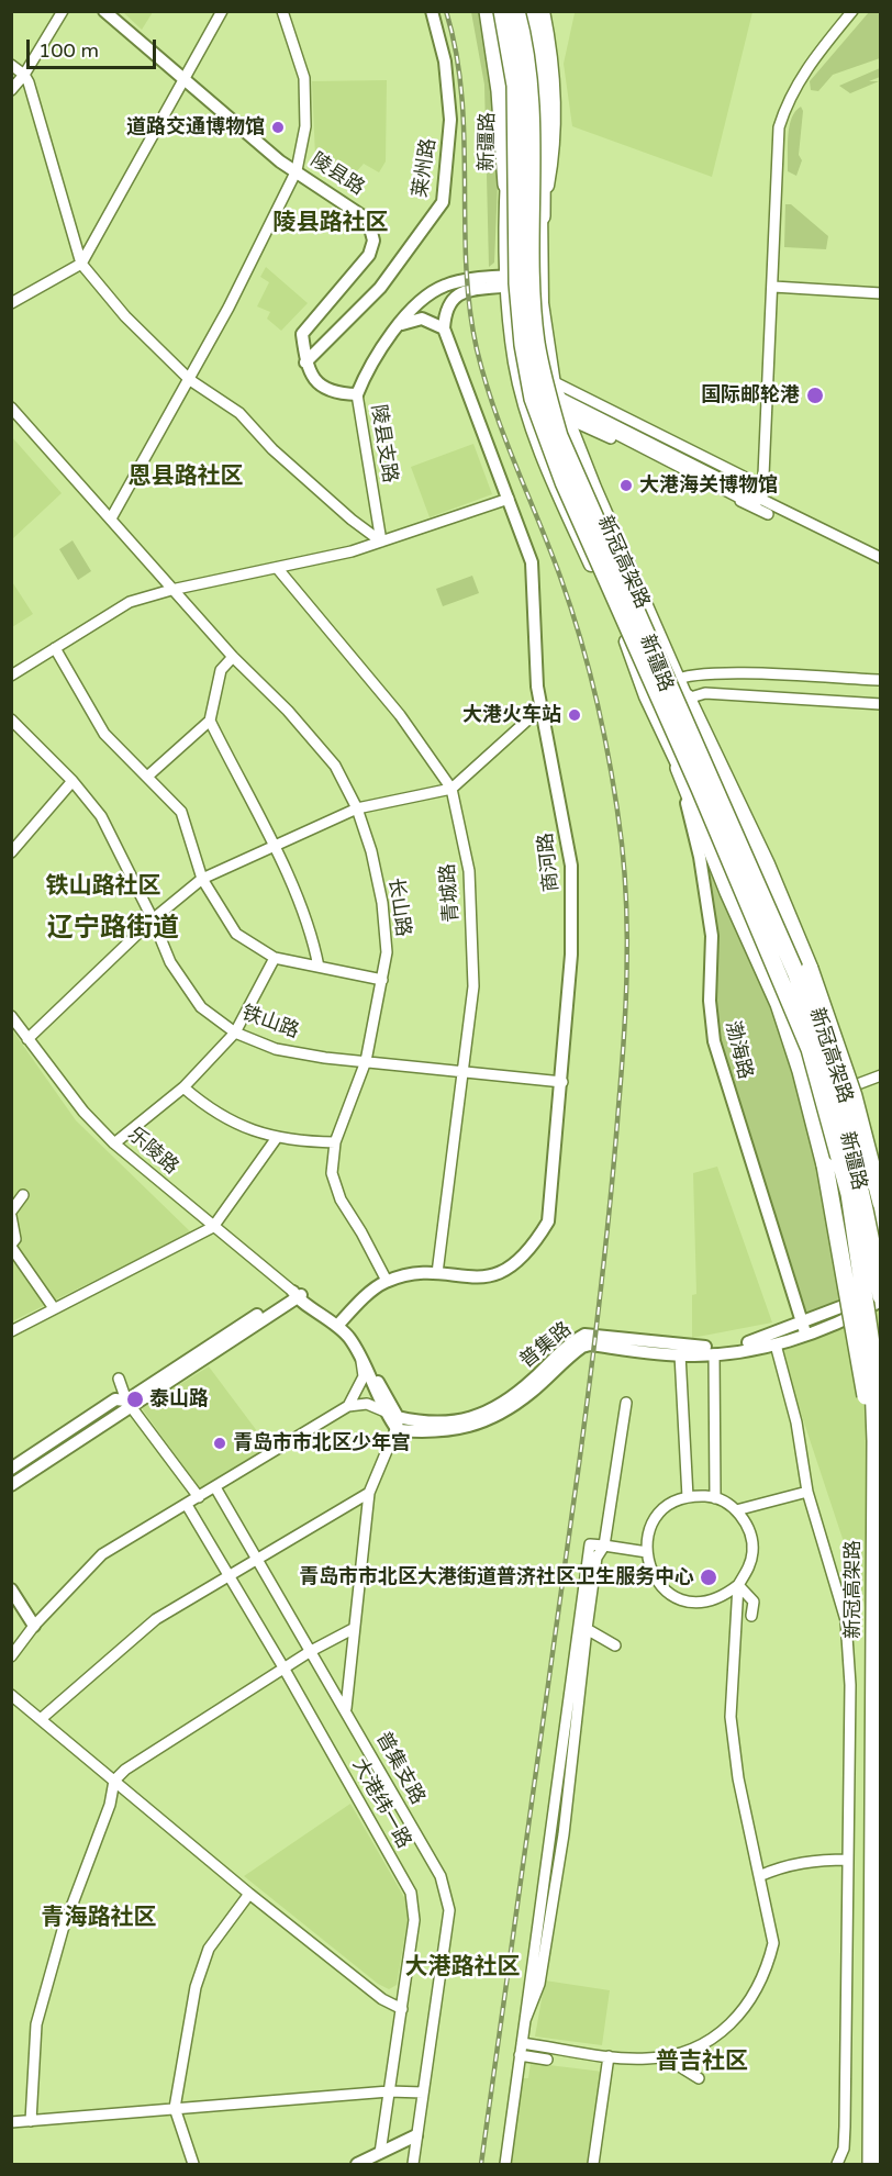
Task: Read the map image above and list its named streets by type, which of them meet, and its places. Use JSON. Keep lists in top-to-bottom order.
{
  "streets": {
    "highway": ["新冠高架路"],
    "main road": ["新疆路"],
    "street": [
      "莱州路",
      "陵县路",
      "陵县支路",
      "商河路",
      "青城路",
      "长山路",
      "铁山路",
      "渤海路",
      "乐陵路",
      "普集路",
      "普集支路",
      "大港纬一路"
    ]
  },
  "crossings": [
    ["新疆路", "陵县支路"],
    ["新疆路", "渤海路"],
    ["莱州路", "陵县路"],
    ["商河路", "青城路"],
    ["商河路", "长山路"],
    ["商河路", "铁山路"],
    ["商河路", "乐陵路"],
    ["青城路", "铁山路"],
    ["长山路", "铁山路"],
    ["渤海路", "普集路"],
    ["乐陵路", "普集路"]
  ],
  "districts": [
    "陵县路社区",
    "恩县路社区",
    "铁山路社区",
    "辽宁路街道",
    "青海路社区",
    "大港路社区",
    "普吉社区"
  ],
  "places": [
    "道路交通博物馆",
    "国际邮轮港",
    "大港海关博物馆",
    "大港火车站",
    "泰山路",
    "青岛市市北区少年宫",
    "青岛市市北区大港街道普济社区卫生服务中心"
  ],
  "scale_bar": "100 m"
}
